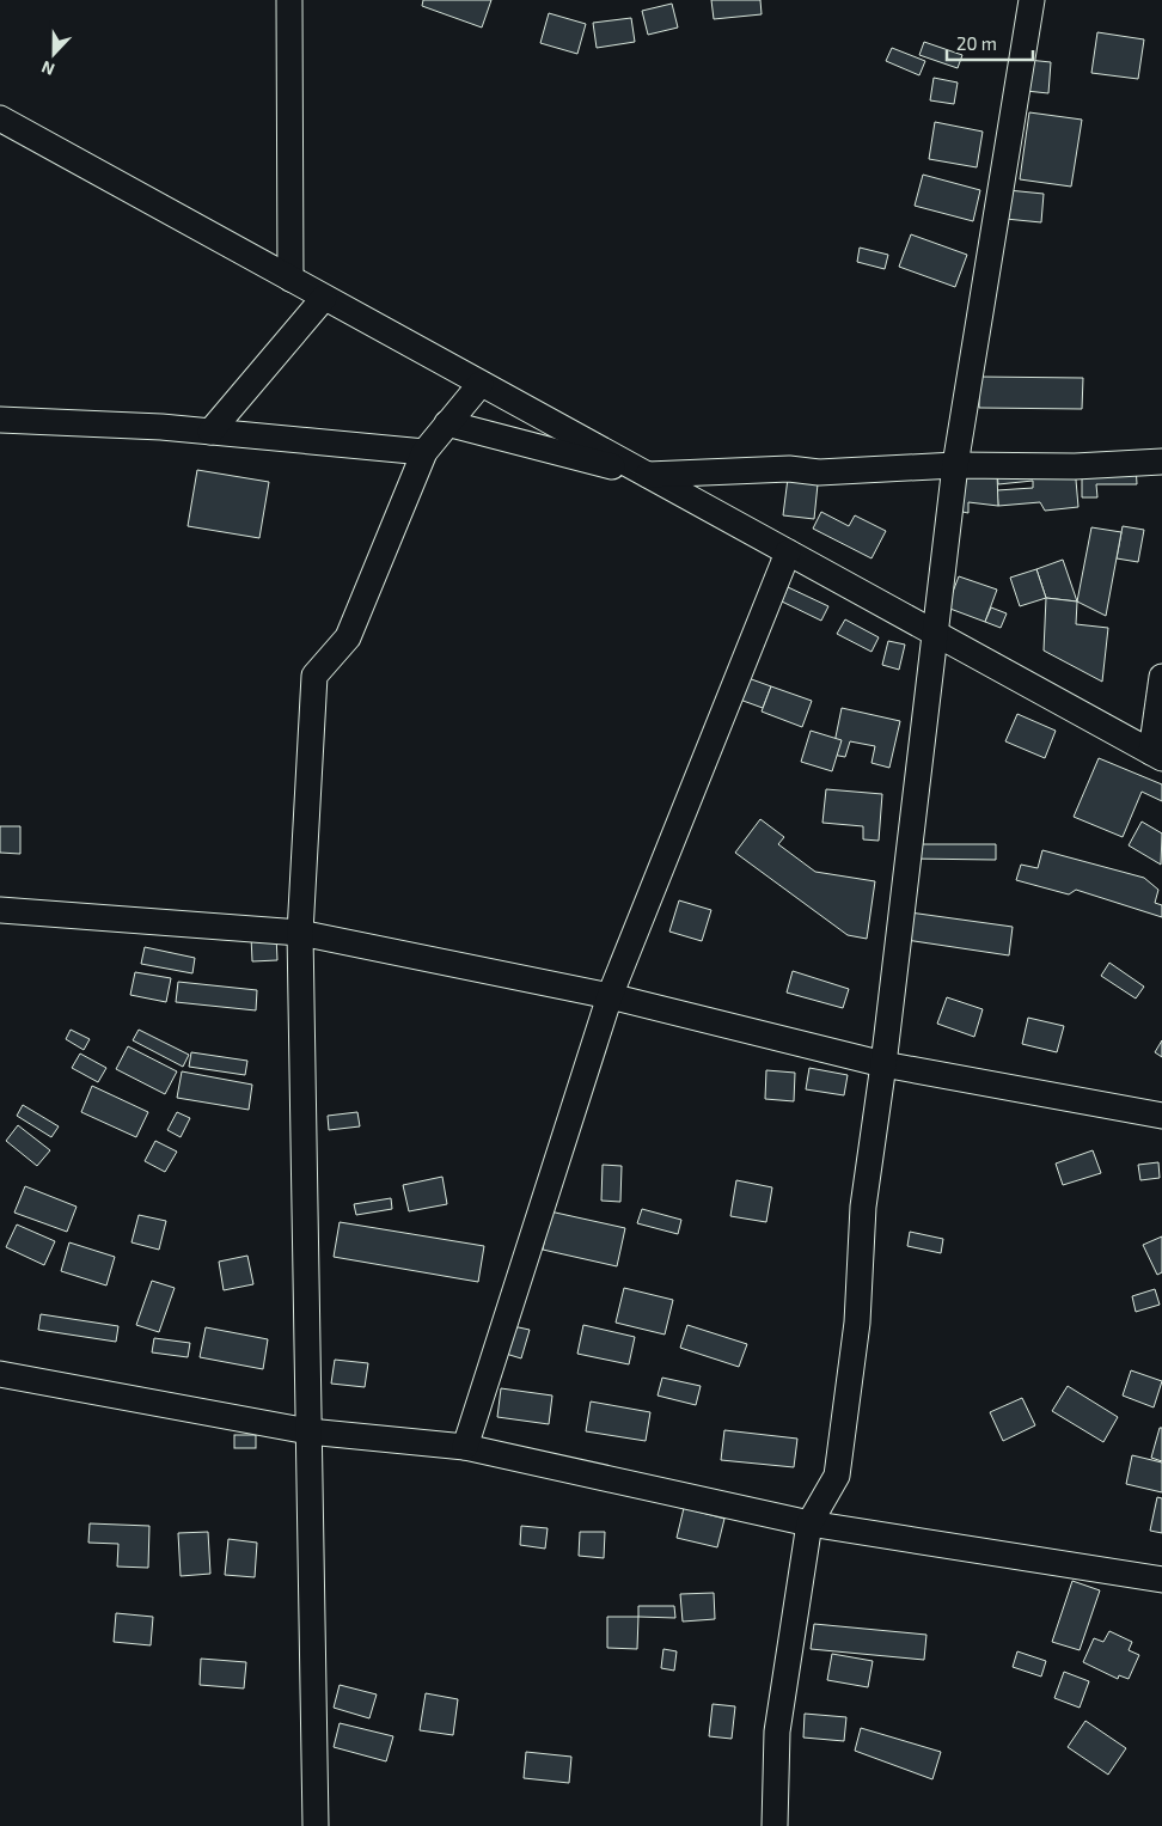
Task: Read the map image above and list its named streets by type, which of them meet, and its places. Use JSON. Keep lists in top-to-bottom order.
{
  "scale_bar": "20 m",
  "north": "bottom"
}
